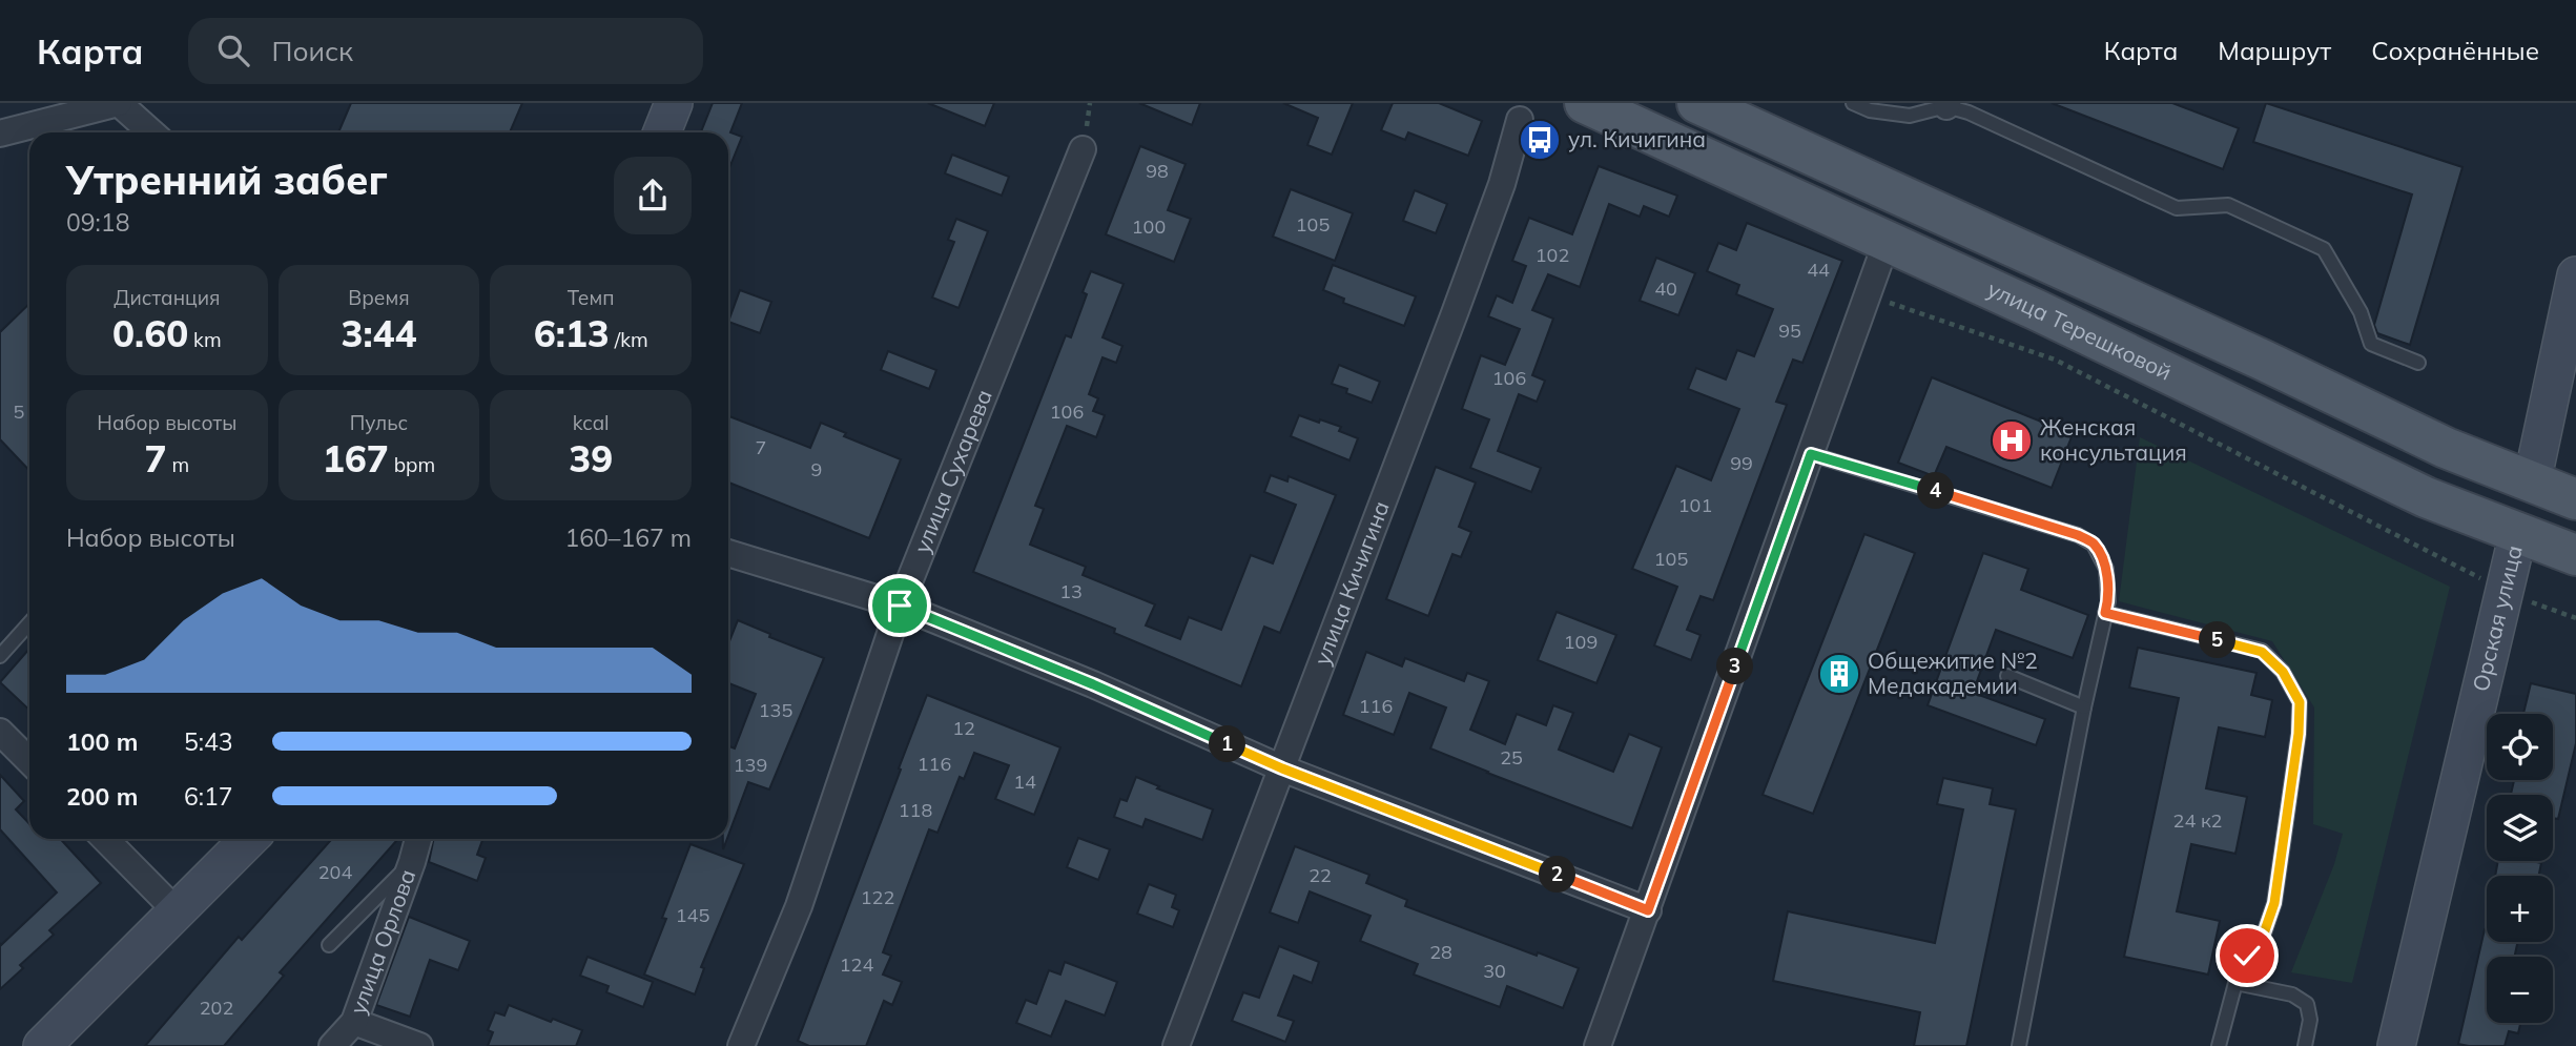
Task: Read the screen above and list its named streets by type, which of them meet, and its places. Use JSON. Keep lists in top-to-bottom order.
{
  "streets": {
    "main road": ["улица Терешковой", "Орская улица"],
    "street": ["улица Сухарева", "улица Кичигина", "улица Орлова"]
  },
  "crossings": [
    ["улица Терешковой", "Орская улица"]
  ],
  "places": {
    "bus stop": ["ул. Кичигина"],
    "hospital": ["Женская консультация"],
    "building": ["Общежитие №2 Медакадемии"]
  },
  "house_numbers": [
    "98",
    "105",
    "100",
    "102",
    "44",
    "40",
    "95",
    "106",
    "5",
    "106",
    "7",
    "99",
    "9",
    "101",
    "105",
    "13",
    "109",
    "116",
    "135",
    "12",
    "25",
    "116",
    "139",
    "14",
    "118",
    "24 к2",
    "204",
    "22",
    "122",
    "145",
    "28",
    "124",
    "30",
    "202"
  ],
  "page": {
    "header": "Карта",
    "search": "Поиск",
    "nav": ["Карта", "Маршрут", "Сохранённые"],
    "heading": ["Утренний забег", "09:18"],
    "stats": [
      ["Дистанция", "0.60 km"],
      ["Время", "3:44"],
      ["Темп", "6:13 /km"],
      ["Набор высоты", "7 m"],
      ["Пульс", "167 bpm"],
      ["kcal", "39"]
    ],
    "pins": [
      "4",
      "5",
      "3",
      "1",
      "2"
    ],
    "chart": ["Набор высоты", "160–167 m"],
    "map_buttons": ["+", "−"],
    "list": [
      {
        "name": "100 m",
        "note": "5:43"
      },
      {
        "name": "200 m",
        "note": "6:17"
      }
    ]
  }
}
